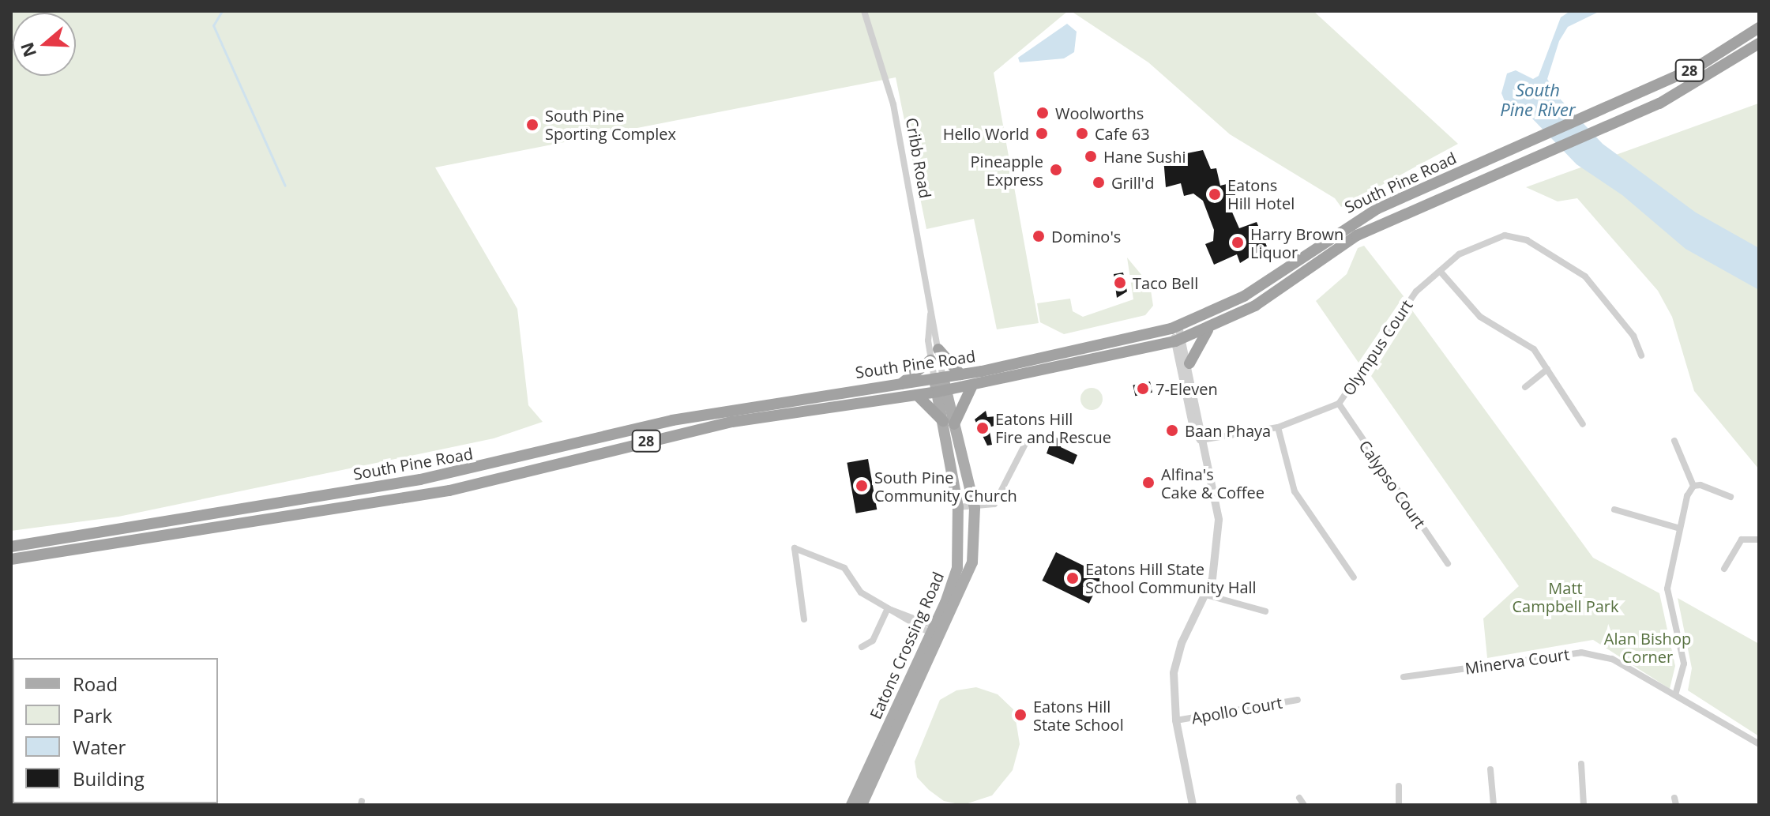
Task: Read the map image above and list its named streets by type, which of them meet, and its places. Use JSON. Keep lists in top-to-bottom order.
{
  "streets": {
    "highway": ["28", "South Pine Road"],
    "main road": ["Cribb Road", "Eatons Crossing Road"],
    "street": [
      "Olympus Court",
      "Calypso Court",
      "Minerva Court",
      "Apollo Court"
    ]
  },
  "crossings": [
    ["Cribb Road", "South Pine Road"],
    ["Cribb Road", "Eatons Crossing Road"],
    ["South Pine Road", "Eatons Crossing Road"],
    ["Olympus Court", "Calypso Court"]
  ],
  "water": ["South Pine River"],
  "parks": ["Matt Campbell Park", "Alan Bishop Corner"],
  "places": [
    "Woolworths",
    "South Pine Sporting Complex",
    "Hello World",
    "Cafe 63",
    "Hane Sushi",
    "Pineapple Express",
    "Grill'd",
    "Eatons Hill Hotel",
    "Domino's",
    "Harry Brown Liquor",
    "Taco Bell",
    "7-Eleven",
    "Eatons Hill Fire and Rescue",
    "Baan Phaya",
    "Alfina's Cake & Coffee",
    "South Pine Community Church",
    "Eatons Hill State School Community Hall",
    "Eatons Hill State School"
  ],
  "legend": [
    "Road",
    "Park",
    "Water",
    "Building"
  ],
  "north": "left"
}
